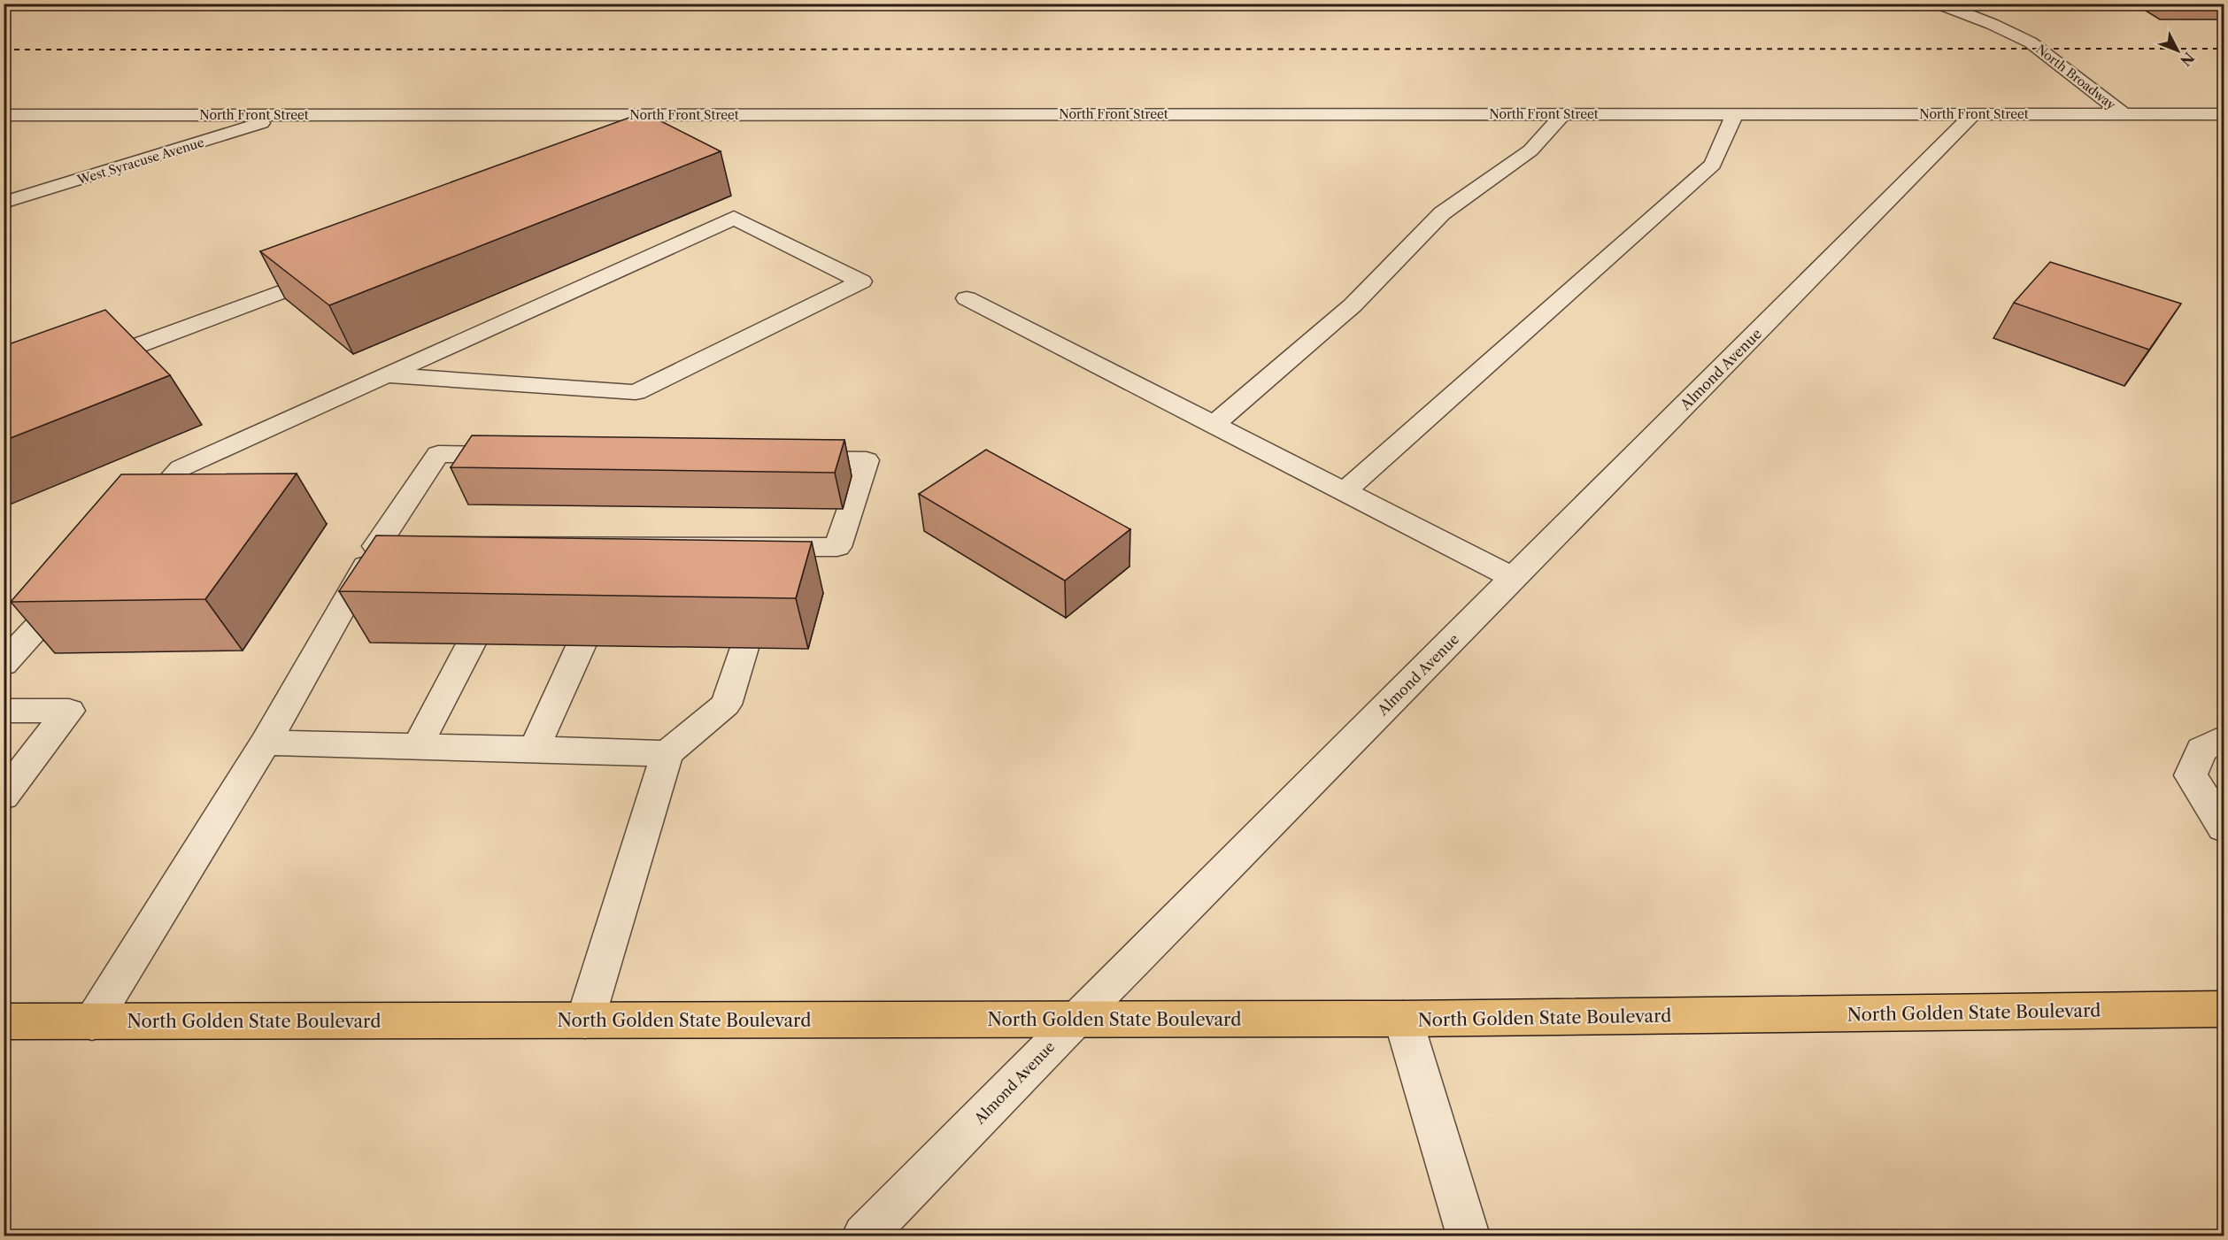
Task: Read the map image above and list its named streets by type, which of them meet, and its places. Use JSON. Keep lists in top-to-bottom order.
{
  "streets": {
    "main road": ["North Golden State Boulevard"],
    "street": [
      "North Broadway",
      "North Front Street",
      "West Syracuse Avenue",
      "Almond Avenue"
    ]
  },
  "crossings": [
    ["North Broadway", "North Front Street"],
    ["North Front Street", "West Syracuse Avenue"],
    ["North Front Street", "Almond Avenue"],
    ["Almond Avenue", "North Golden State Boulevard"]
  ],
  "north": "bottom right"
}
